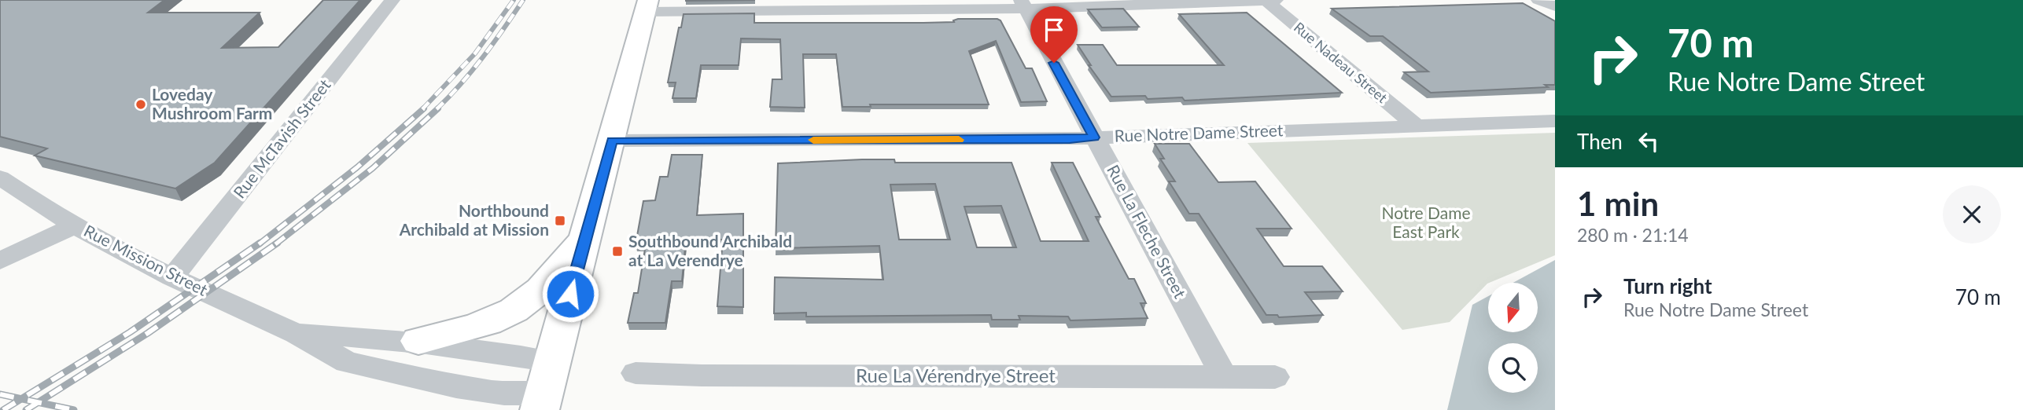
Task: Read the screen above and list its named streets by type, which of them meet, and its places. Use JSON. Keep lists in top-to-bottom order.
{
  "streets": {
    "street": [
      "Rue Nadeau Street",
      "Rue Notre Dame Street",
      "Rue McTavish Street",
      "Rue La Fleche Street",
      "Rue Mission Street",
      "Rue La Vérendrye Street"
    ]
  },
  "crossings": [
    ["Rue Nadeau Street", "Rue Notre Dame Street"],
    ["Rue Notre Dame Street", "Rue La Fleche Street"],
    ["Rue McTavish Street", "Rue Mission Street"],
    ["Rue La Fleche Street", "Rue La Vérendrye Street"]
  ],
  "parks": ["Notre Dame East Park"],
  "places": {
    "other": ["Loveday Mushroom Farm"],
    "transit": ["Northbound Archibald at Mission", "Southbound Archibald at La Verendrye"]
  },
  "north": "bottom",
  "page": {
    "turn": ["70 m", "Rue Notre Dame Street"],
    "then": "Then",
    "heading": ["1 min", "280 m · 21:14"],
    "list": [
      {
        "name": "Turn right",
        "note": "Rue Notre Dame Street",
        "value": "70 m"
      }
    ]
  }
}
